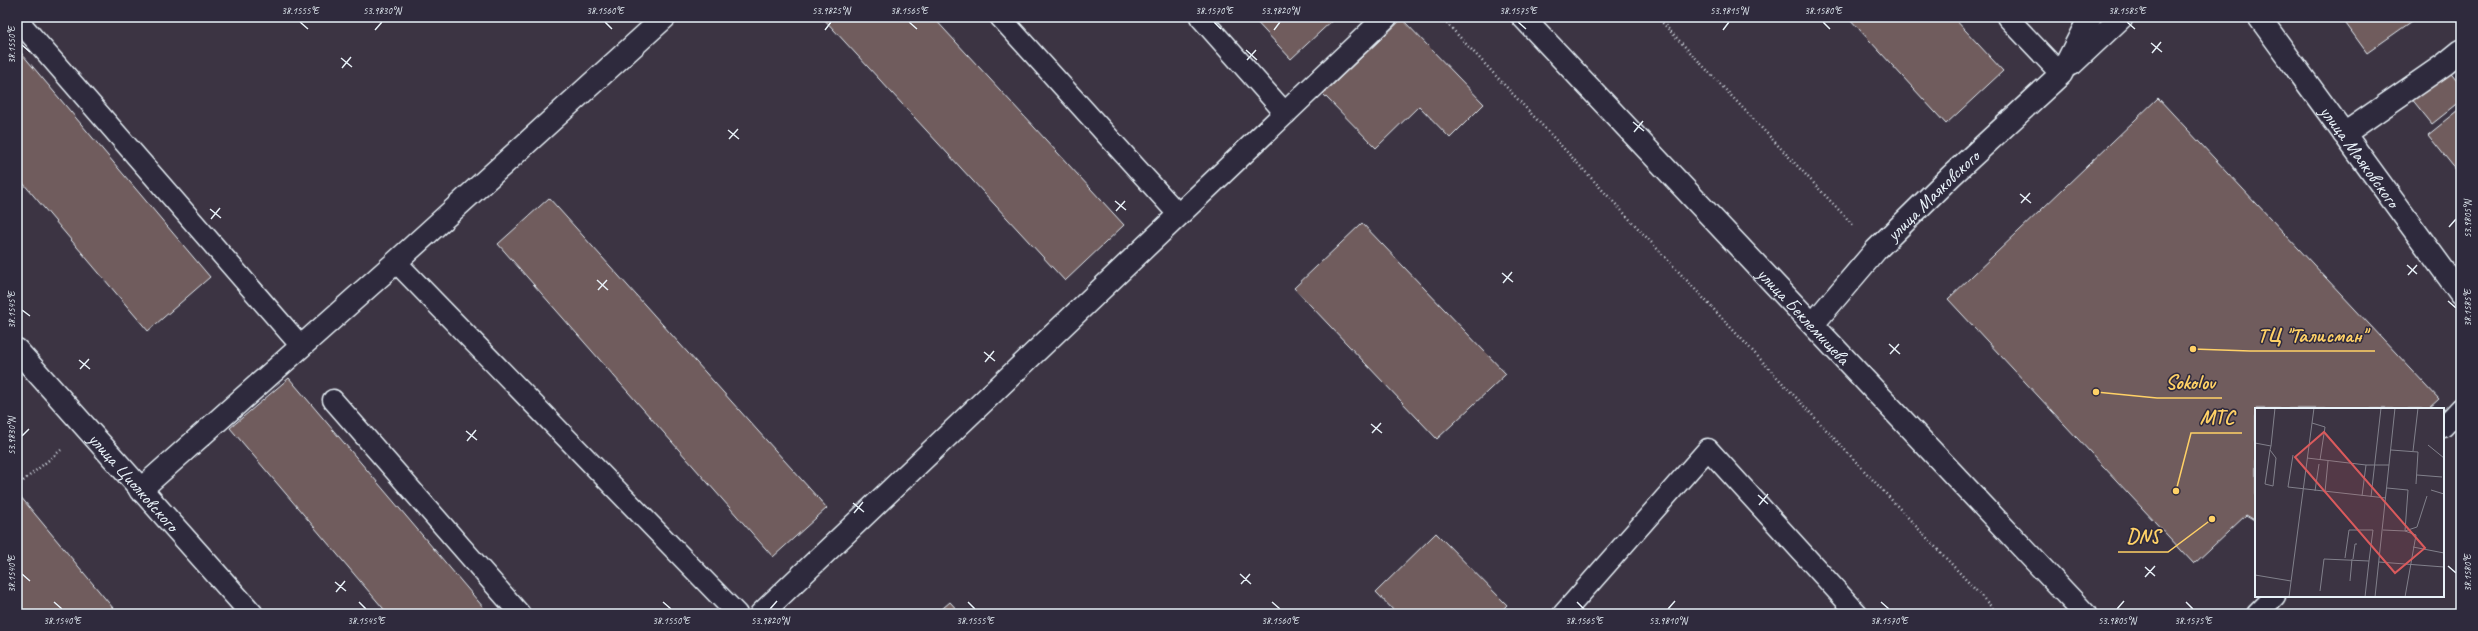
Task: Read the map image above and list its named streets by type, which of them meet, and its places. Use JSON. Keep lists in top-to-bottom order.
{
  "streets": {
    "street": ["улица Маяковского", "улица Беклемищева", "улица Циолковского"]
  },
  "crossings": [
    ["улица Маяковского", "улица Беклемищева"]
  ],
  "places": [
    "ТЦ \"Талисман\"",
    "Sokolov",
    "МТС",
    "DNS"
  ],
  "coordinates": [
    "38.1555°E",
    "53.9830°N",
    "38.1560°E",
    "53.9825°N",
    "38.1565°E",
    "38.1570°E",
    "53.9820°N",
    "38.1575°E",
    "53.9815°N",
    "38.1580°E",
    "38.1585°E",
    "38.1550°E",
    "53.9805°N",
    "38.1545°E",
    "38.1540°E",
    "53.9810°N"
  ]
}
